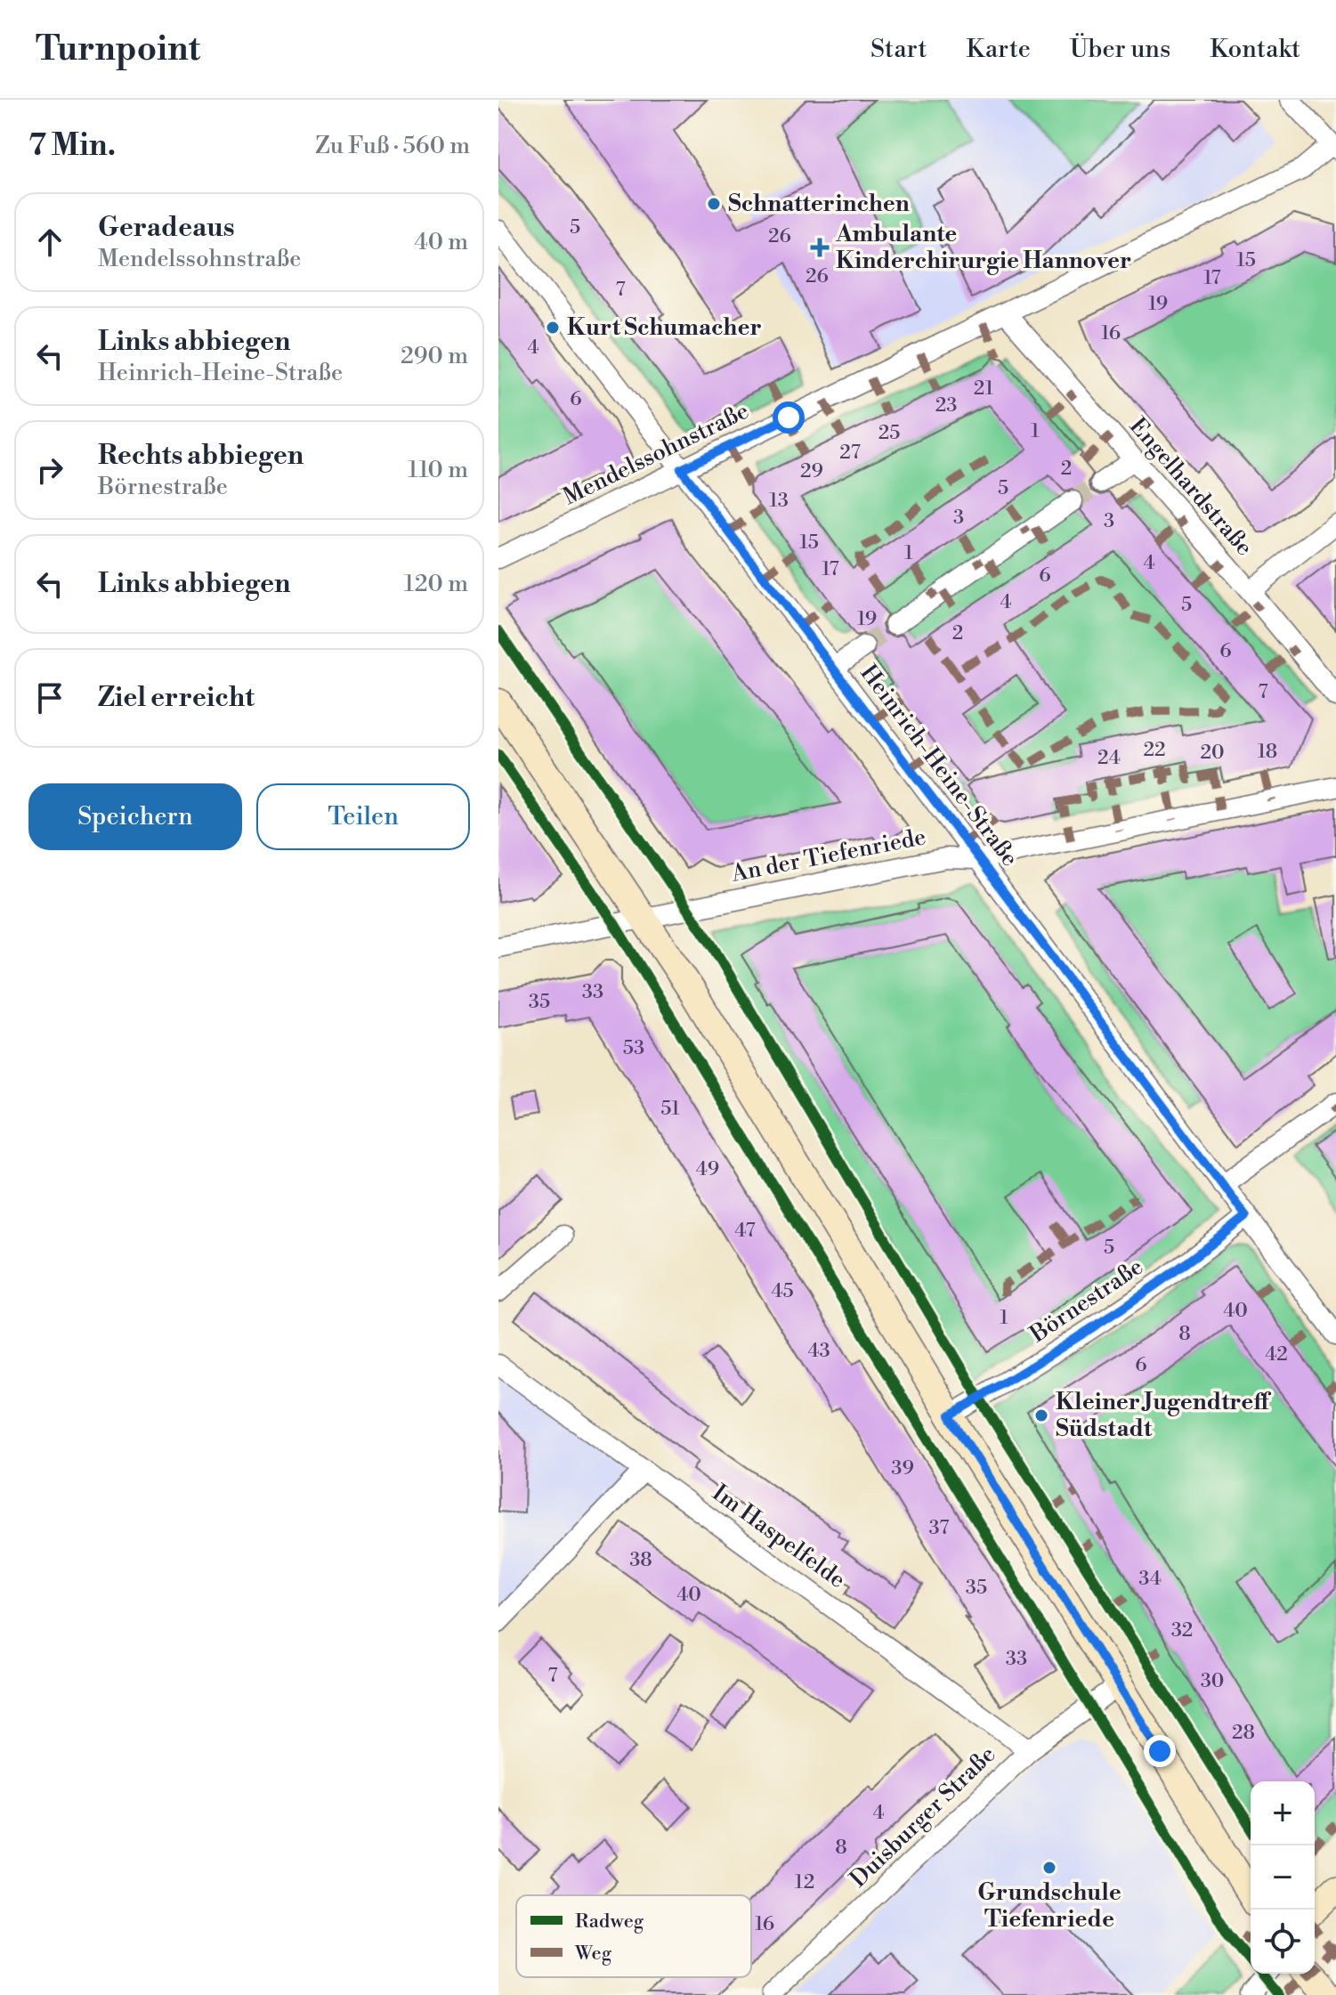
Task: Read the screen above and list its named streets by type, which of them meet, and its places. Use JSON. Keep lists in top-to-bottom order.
{
  "streets": {
    "street": [
      "Mendelssohnstraße",
      "Engelhardstraße",
      "Heinrich-Heine-Straße",
      "An der Tiefenriede",
      "Börnestraße",
      "Im Haspelfelde",
      "Duisburger Straße"
    ]
  },
  "crossings": [
    ["Mendelssohnstraße", "Engelhardstraße"],
    ["Mendelssohnstraße", "Heinrich-Heine-Straße"],
    ["Heinrich-Heine-Straße", "An der Tiefenriede"],
    ["Heinrich-Heine-Straße", "Börnestraße"],
    ["Im Haspelfelde", "Duisburger Straße"]
  ],
  "places": {
    "other": [
      "Schnatterinchen",
      "Kurt Schumacher",
      "Kleiner Jugendtreff Südstadt",
      "Grundschule Tiefenriede"
    ],
    "health": ["Ambulante Kinderchirurgie Hannover"]
  },
  "house_numbers": [
    "5",
    "26",
    "15",
    "26",
    "17",
    "7",
    "19",
    "16",
    "4",
    "21",
    "6",
    "23",
    "1",
    "25",
    "27",
    "2",
    "29",
    "5",
    "13",
    "3",
    "3",
    "15",
    "1",
    "4",
    "17",
    "6",
    "4",
    "5",
    "19",
    "2",
    "6",
    "7",
    "22",
    "18",
    "20",
    "24",
    "33",
    "35",
    "53",
    "51",
    "49",
    "47",
    "5",
    "45",
    "40",
    "1",
    "8",
    "43",
    "42",
    "6",
    "39",
    "37",
    "38",
    "34",
    "35",
    "40",
    "32",
    "33",
    "7",
    "30",
    "28",
    "4",
    "8",
    "12",
    "16"
  ],
  "legend": ["Radweg", "Weg"],
  "page": {
    "header": "Turnpoint",
    "nav": [
      "Start",
      "Karte",
      "Über uns",
      "Kontakt"
    ],
    "heading": ["7 Min.", "Zu Fuß · 560 m"],
    "list": [
      ["Geradeaus", "Mendelssohnstraße", "40 m"],
      ["Links abbiegen", "Heinrich-Heine-Straße", "290 m"],
      ["Rechts abbiegen", "Börnestraße", "110 m"],
      ["Links abbiegen", "120 m"],
      "Ziel erreicht"
    ],
    "buttons": ["Speichern", "Teilen"],
    "map_buttons": ["+", "−"]
  }
}
